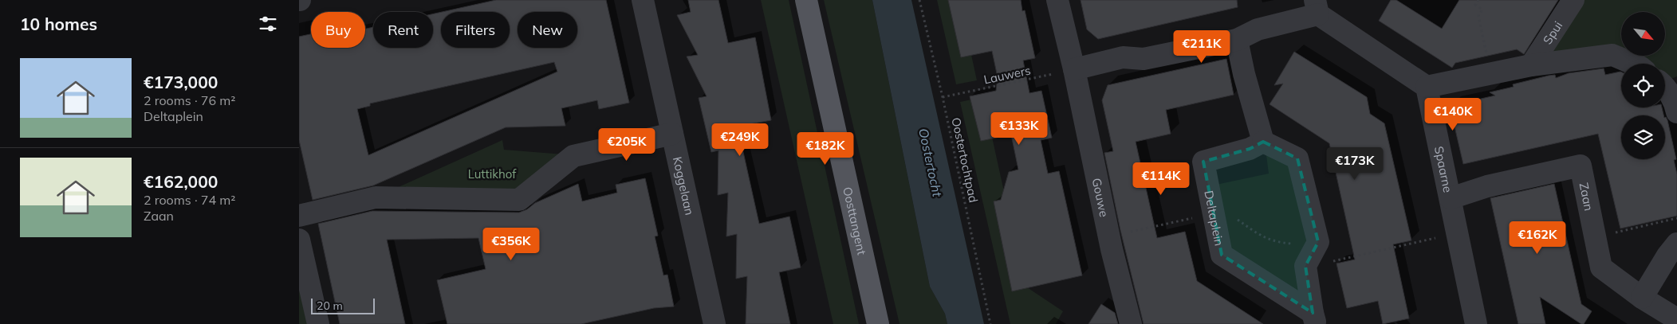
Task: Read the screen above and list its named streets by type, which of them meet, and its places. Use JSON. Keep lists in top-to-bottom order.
{
  "streets": {
    "main road": ["Oosttangent"],
    "street": [
      "Spui",
      "Spaarne",
      "Koggelaan",
      "Zaan",
      "Gouwe",
      "Deltaplein"
    ],
    "path": ["Lauwers", "Oostertochtpad"]
  },
  "crossings": [
    ["Lauwers", "Oostertochtpad"],
    ["Lauwers", "Gouwe"],
    ["Spaarne", "Zaan"]
  ],
  "water": ["Oostertocht"],
  "parks": ["Luttikhof"],
  "scale_bar": "20 m",
  "north": "bottom right",
  "page": {
    "heading": "10 homes",
    "chip": [
      "Buy",
      "Rent",
      "Filters",
      "New"
    ],
    "price": [
      "€211K",
      "€140K",
      "€133K",
      "€249K",
      "€205K",
      "€182K",
      "€173K",
      "€114K",
      "€162K",
      "€356K"
    ],
    "list": [
      {
        "name": "€173,000",
        "note": "2 rooms · 76 m² · Deltaplein"
      },
      {
        "name": "€162,000",
        "note": "2 rooms · 74 m² · Zaan"
      }
    ],
    "scale": "20 m"
  }
}
